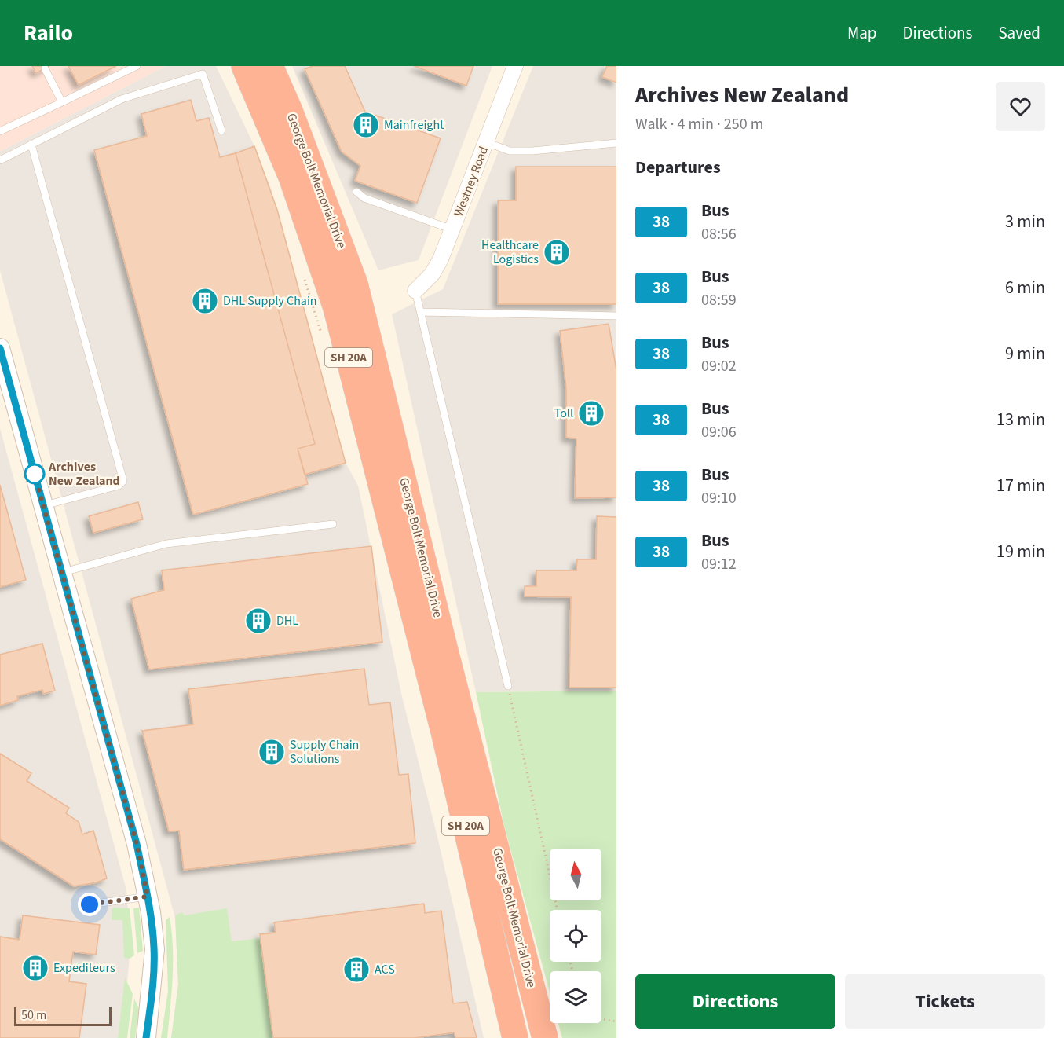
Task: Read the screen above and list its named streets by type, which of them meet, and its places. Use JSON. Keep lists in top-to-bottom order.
{
  "streets": {
    "highway": ["George Bolt Memorial Drive", "SH 20A"],
    "street": ["Westney Road"]
  },
  "places": {
    "building": [
      "Mainfreight",
      "Healthcare Logistics",
      "DHL Supply Chain",
      "Toll",
      "DHL",
      "Supply Chain Solutions",
      "Expediteurs",
      "ACS"
    ],
    "other": ["Archives New Zealand"]
  },
  "lines": ["bus line 38"],
  "scale_bar": "50 m",
  "north": "top",
  "page": {
    "header": "Railo",
    "nav": ["Map", "Directions", "Saved"],
    "heading": [
      ["Archives New Zealand", "Walk · 4 min · 250 m"],
      "Departures"
    ],
    "list": [
      {
        "mark": "38",
        "name": "Bus",
        "note": "08:56",
        "value": "3 min"
      },
      {
        "mark": "38",
        "name": "Bus",
        "note": "08:59",
        "value": "6 min"
      },
      {
        "mark": "38",
        "name": "Bus",
        "note": "09:02",
        "value": "9 min"
      },
      {
        "mark": "38",
        "name": "Bus",
        "note": "09:06",
        "value": "13 min"
      },
      {
        "mark": "38",
        "name": "Bus",
        "note": "09:10",
        "value": "17 min"
      },
      {
        "mark": "38",
        "name": "Bus",
        "note": "09:12",
        "value": "19 min"
      }
    ],
    "buttons": ["Directions", "Tickets"],
    "scale": "50 m"
  }
}
